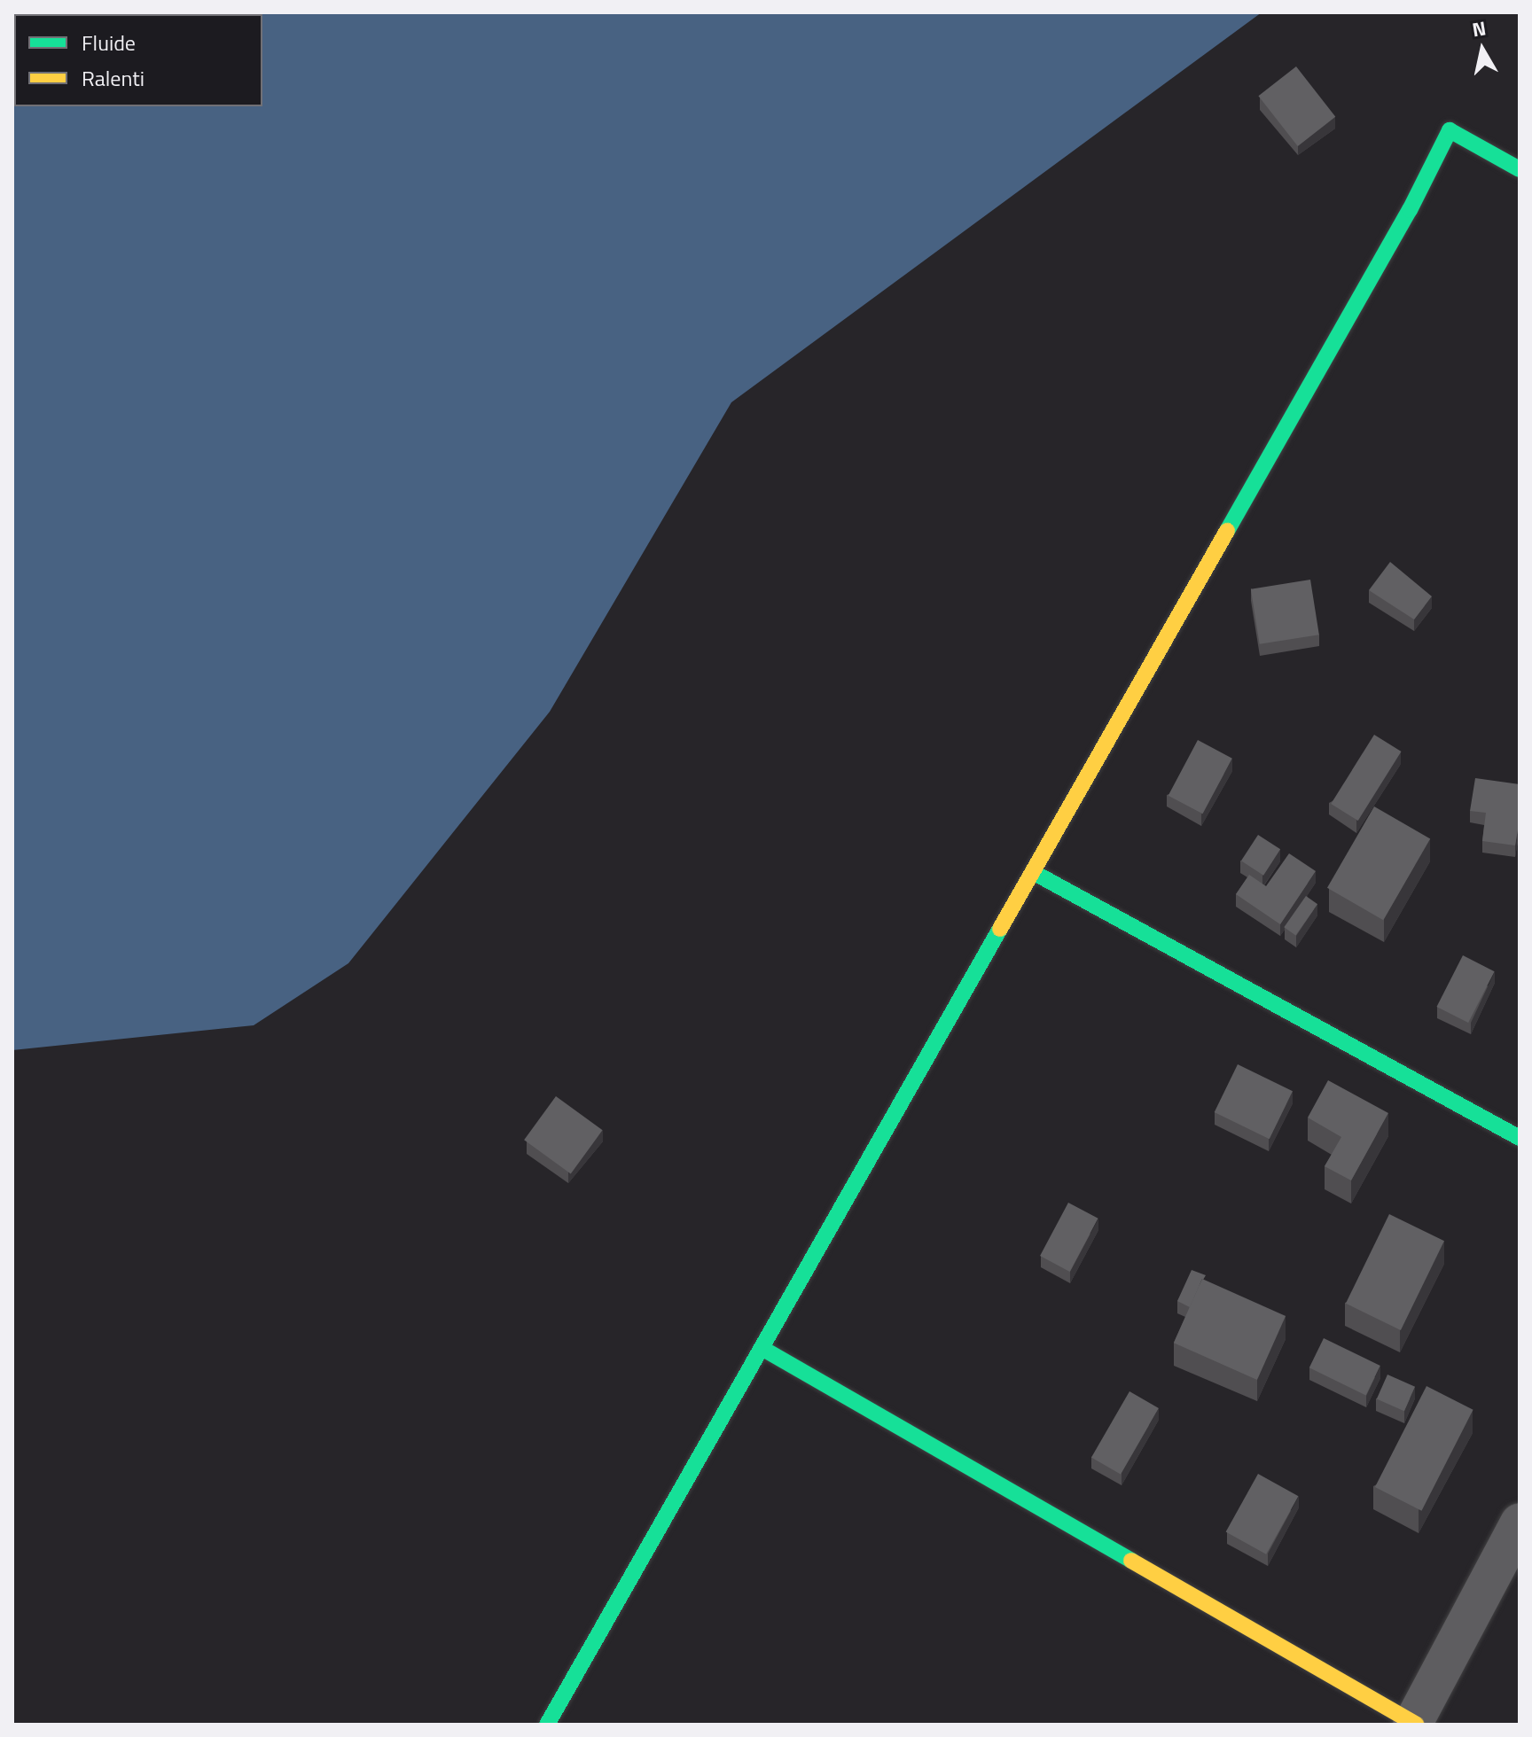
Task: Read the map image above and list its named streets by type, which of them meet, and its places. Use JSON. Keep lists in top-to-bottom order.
{
  "legend": ["Fluide", "Ralenti"],
  "north": "top"
}
